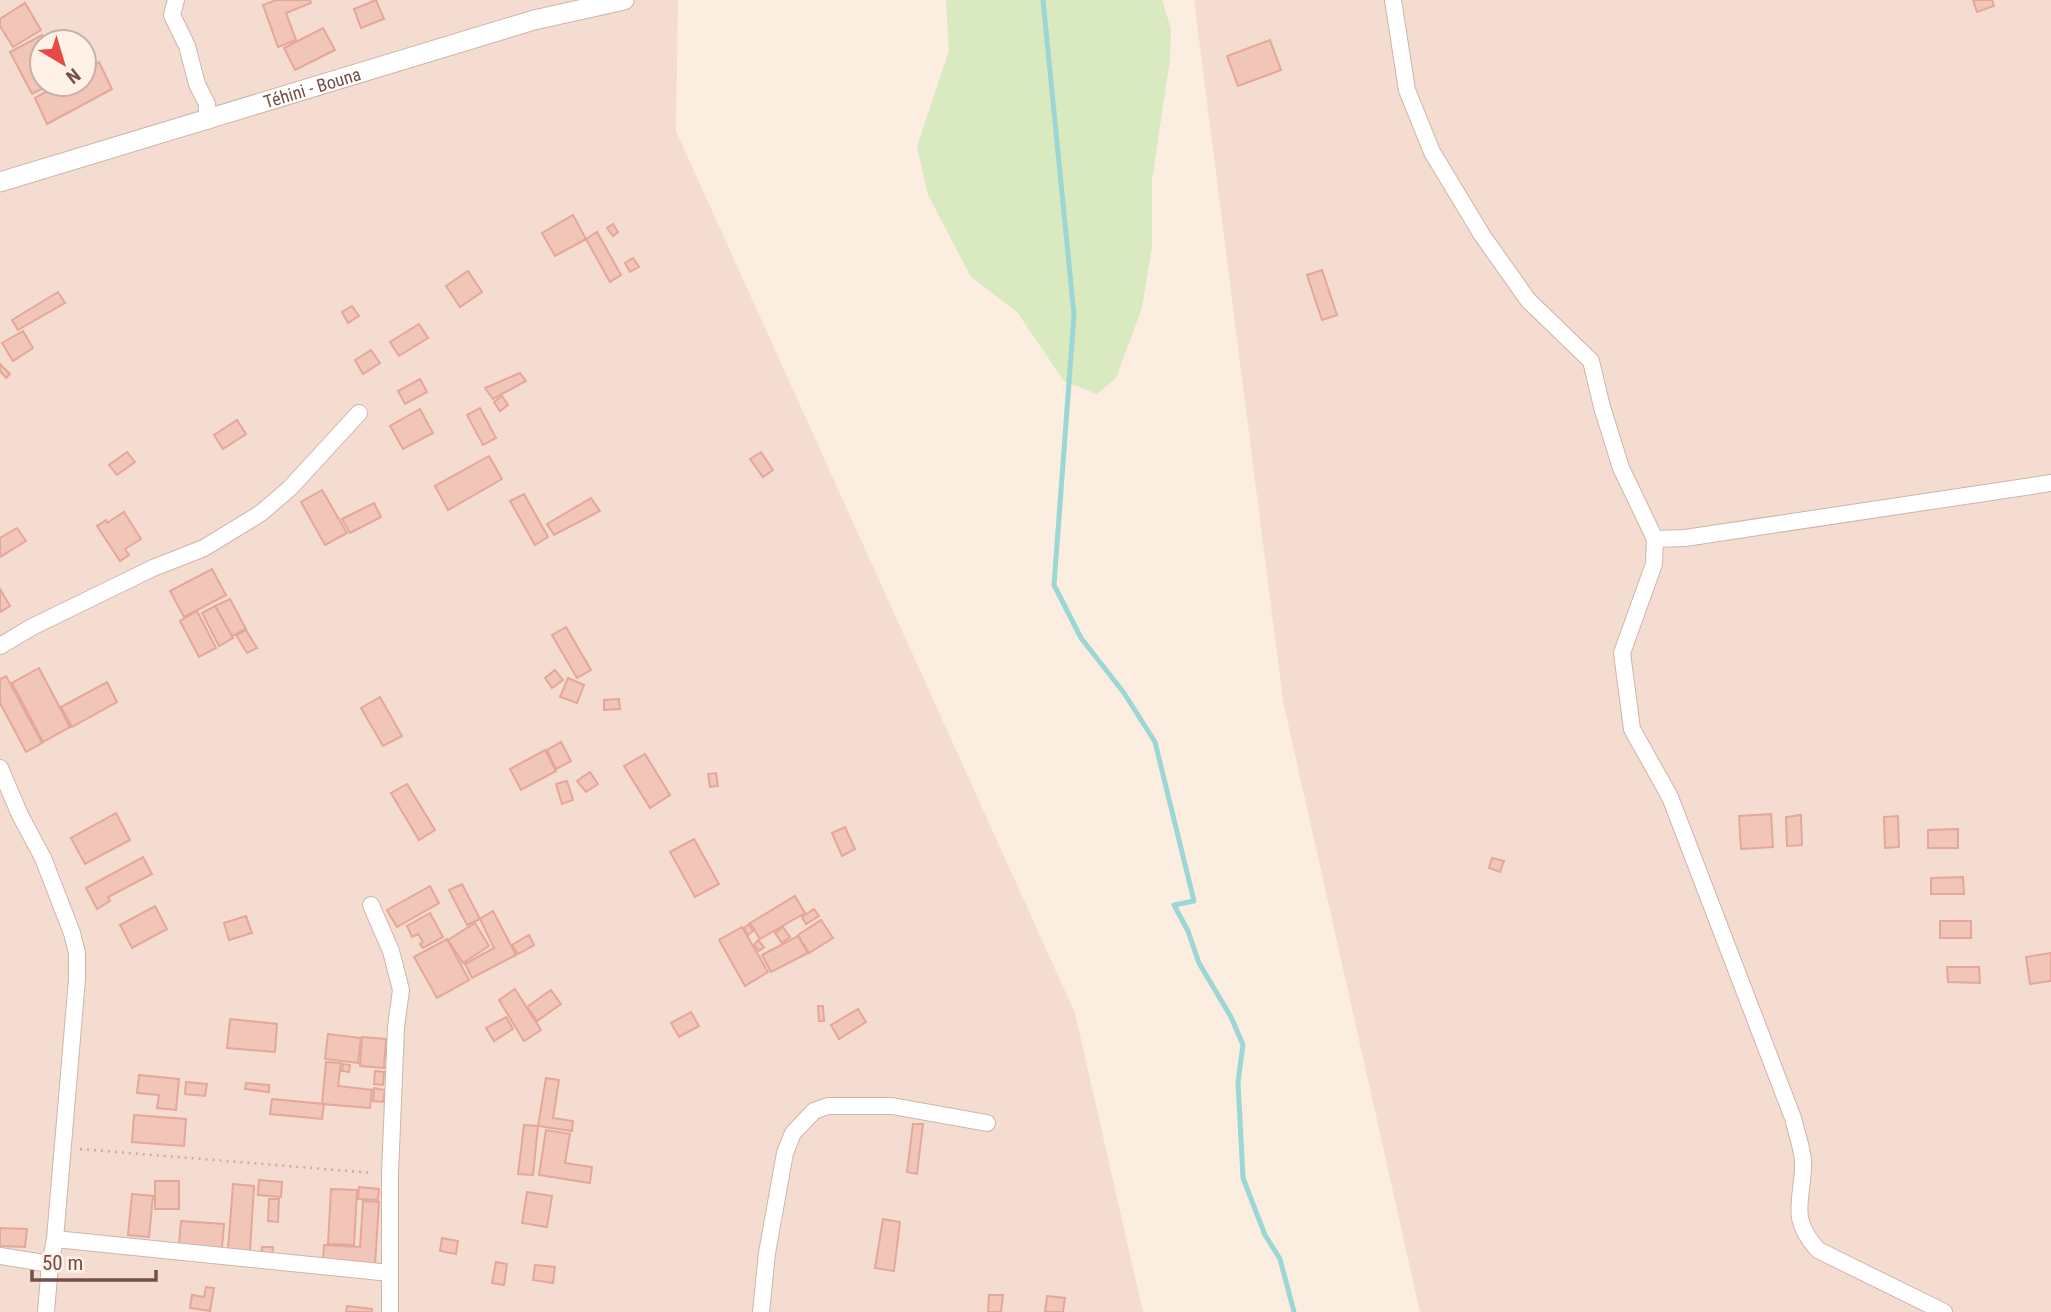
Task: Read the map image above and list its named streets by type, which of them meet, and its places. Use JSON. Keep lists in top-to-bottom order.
{
  "streets": {
    "street": ["Téhini - Bouna"]
  },
  "scale_bar": "50 m",
  "north": "bottom right"
}
